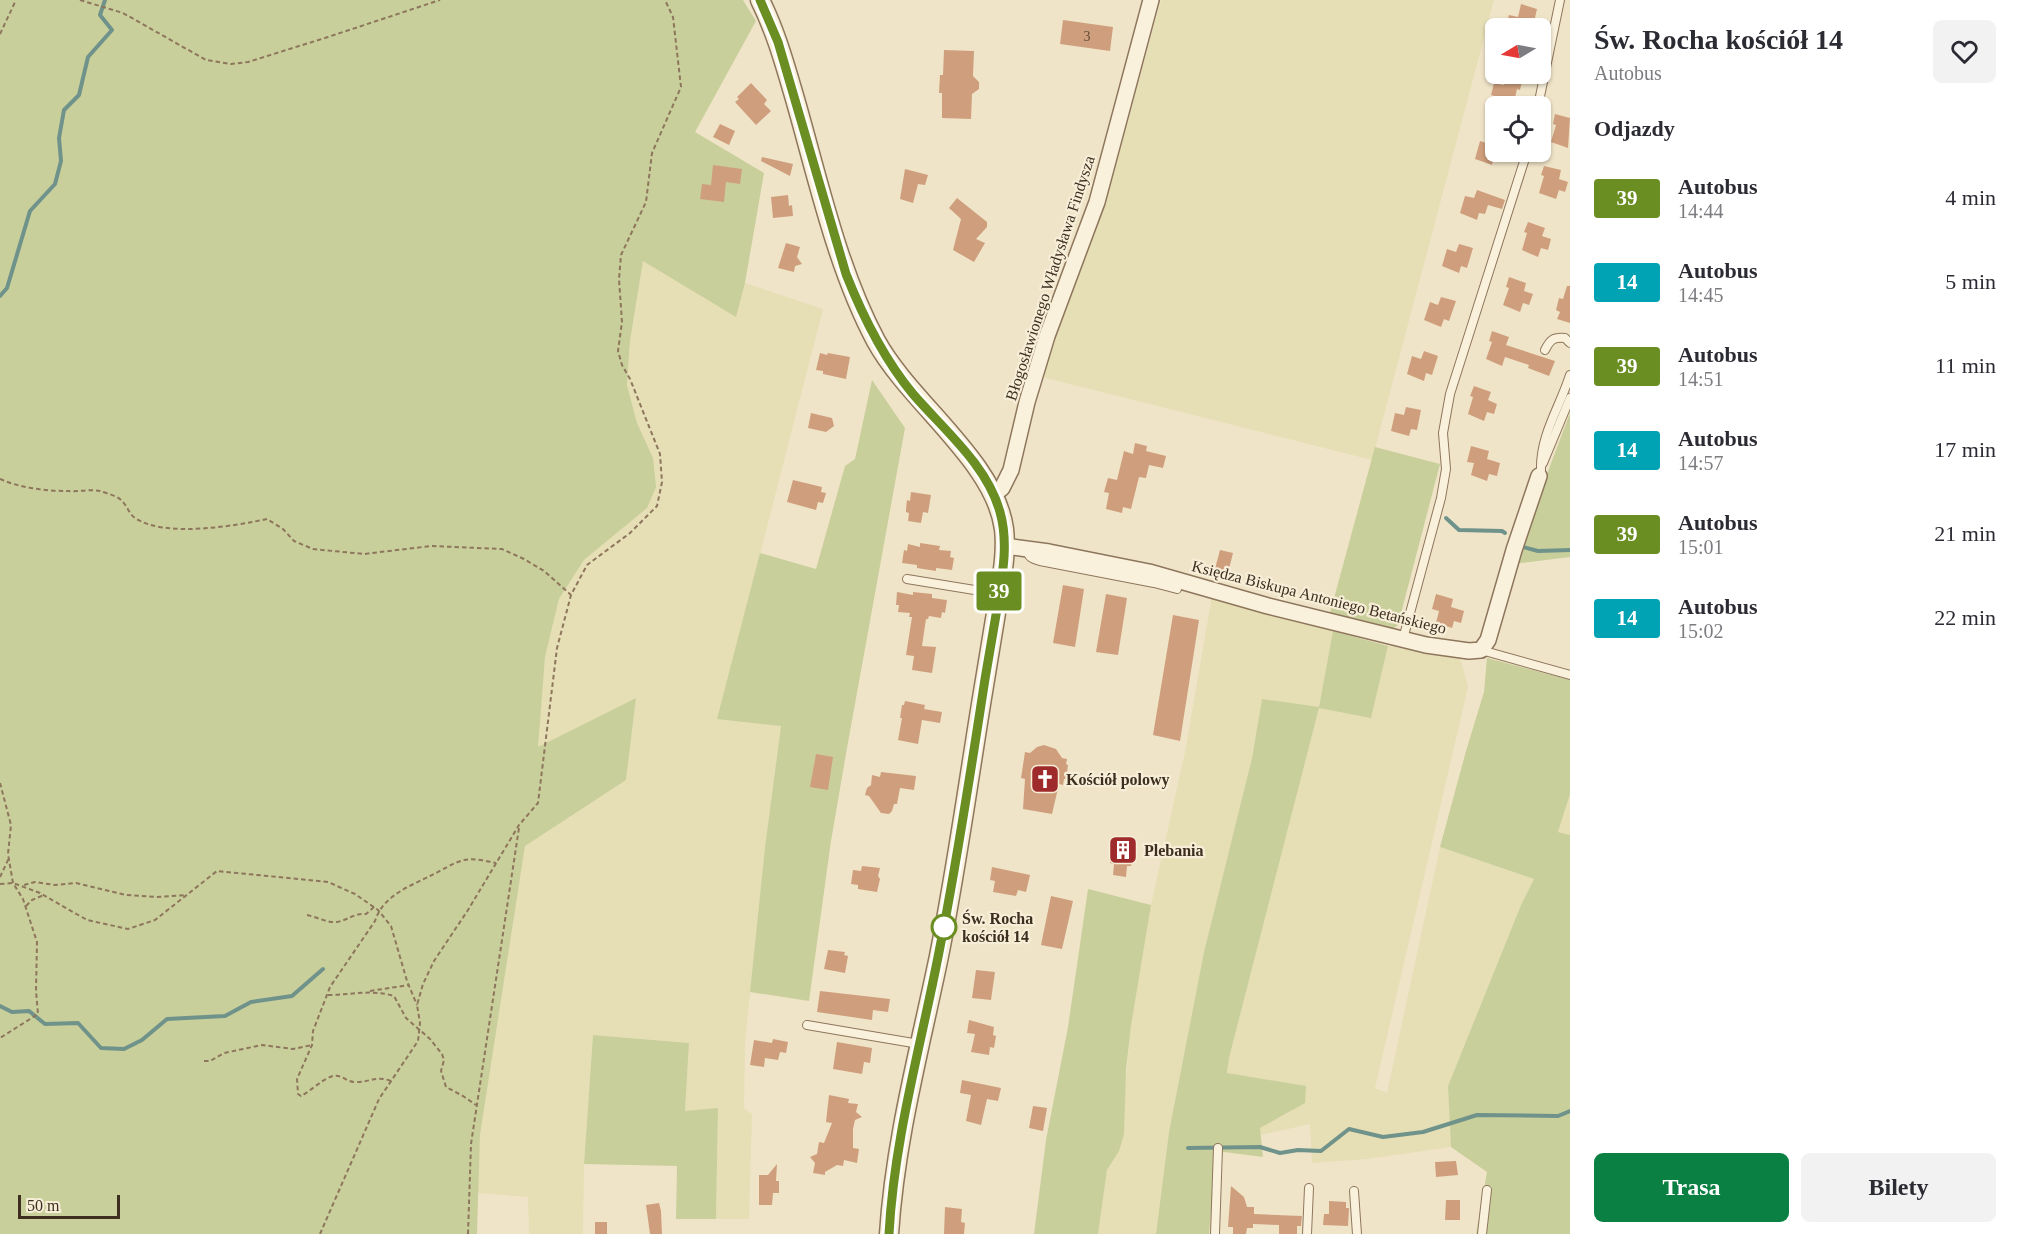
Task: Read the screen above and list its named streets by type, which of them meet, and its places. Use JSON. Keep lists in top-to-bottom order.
{
  "streets": {
    "street": ["Błogosławionego Władysława Findysza", "Księdza Biskupa Antoniego Betańskiego"]
  },
  "places": {
    "church": ["Kościół polowy"],
    "building": ["Plebania"],
    "other": ["Św. Rocha kościół 14"]
  },
  "lines": ["bus line 39"],
  "house_numbers": ["3"],
  "scale_bar": "50 m",
  "north": "left",
  "page": {
    "on_map": "39",
    "heading": [
      ["Św. Rocha kościół 14", "Autobus"],
      "Odjazdy"
    ],
    "list": [
      {
        "mark": "39",
        "name": "Autobus",
        "note": "14:44",
        "value": "4 min"
      },
      {
        "mark": "14",
        "name": "Autobus",
        "note": "14:45",
        "value": "5 min"
      },
      {
        "mark": "39",
        "name": "Autobus",
        "note": "14:51",
        "value": "11 min"
      },
      {
        "mark": "14",
        "name": "Autobus",
        "note": "14:57",
        "value": "17 min"
      },
      {
        "mark": "39",
        "name": "Autobus",
        "note": "15:01",
        "value": "21 min"
      },
      {
        "mark": "14",
        "name": "Autobus",
        "note": "15:02",
        "value": "22 min"
      }
    ],
    "buttons": ["Trasa", "Bilety"],
    "scale": "50 m"
  }
}
